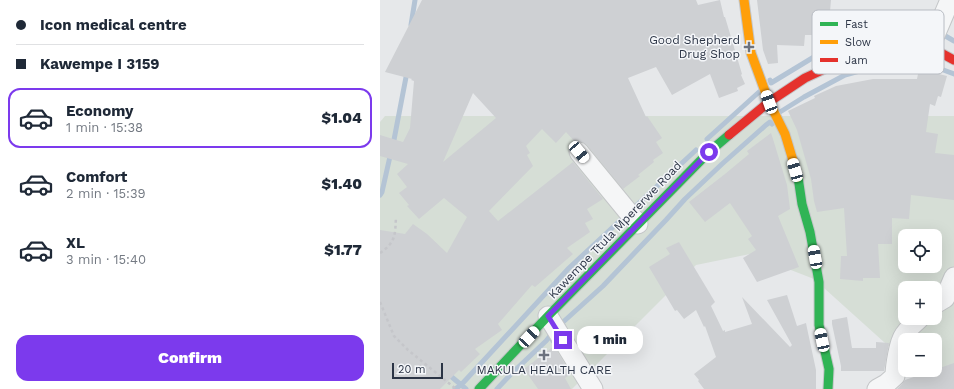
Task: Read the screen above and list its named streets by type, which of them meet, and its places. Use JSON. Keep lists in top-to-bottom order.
{
  "streets": {
    "street": ["Kawempe Ttula Mpererwe Road"]
  },
  "places": {
    "health": ["Good Shepherd Drug Shop", "MAKULA HEALTH CARE"]
  },
  "legend": ["Fast", "Slow", "Jam"],
  "scale_bar": "20 m",
  "page": {
    "banner": ["Icon medical centre", "Kawempe I 3159"],
    "list": [
      {
        "name": "Economy",
        "note": "1 min · 15:38",
        "value": "$1.04"
      },
      {
        "name": "Comfort",
        "note": "2 min · 15:39",
        "value": "$1.40"
      },
      {
        "name": "XL",
        "note": "3 min · 15:40",
        "value": "$1.77"
      }
    ],
    "map_buttons": ["+", "−"],
    "bubble": "1 min",
    "buttons": "Confirm",
    "scale": "20 m"
  }
}
